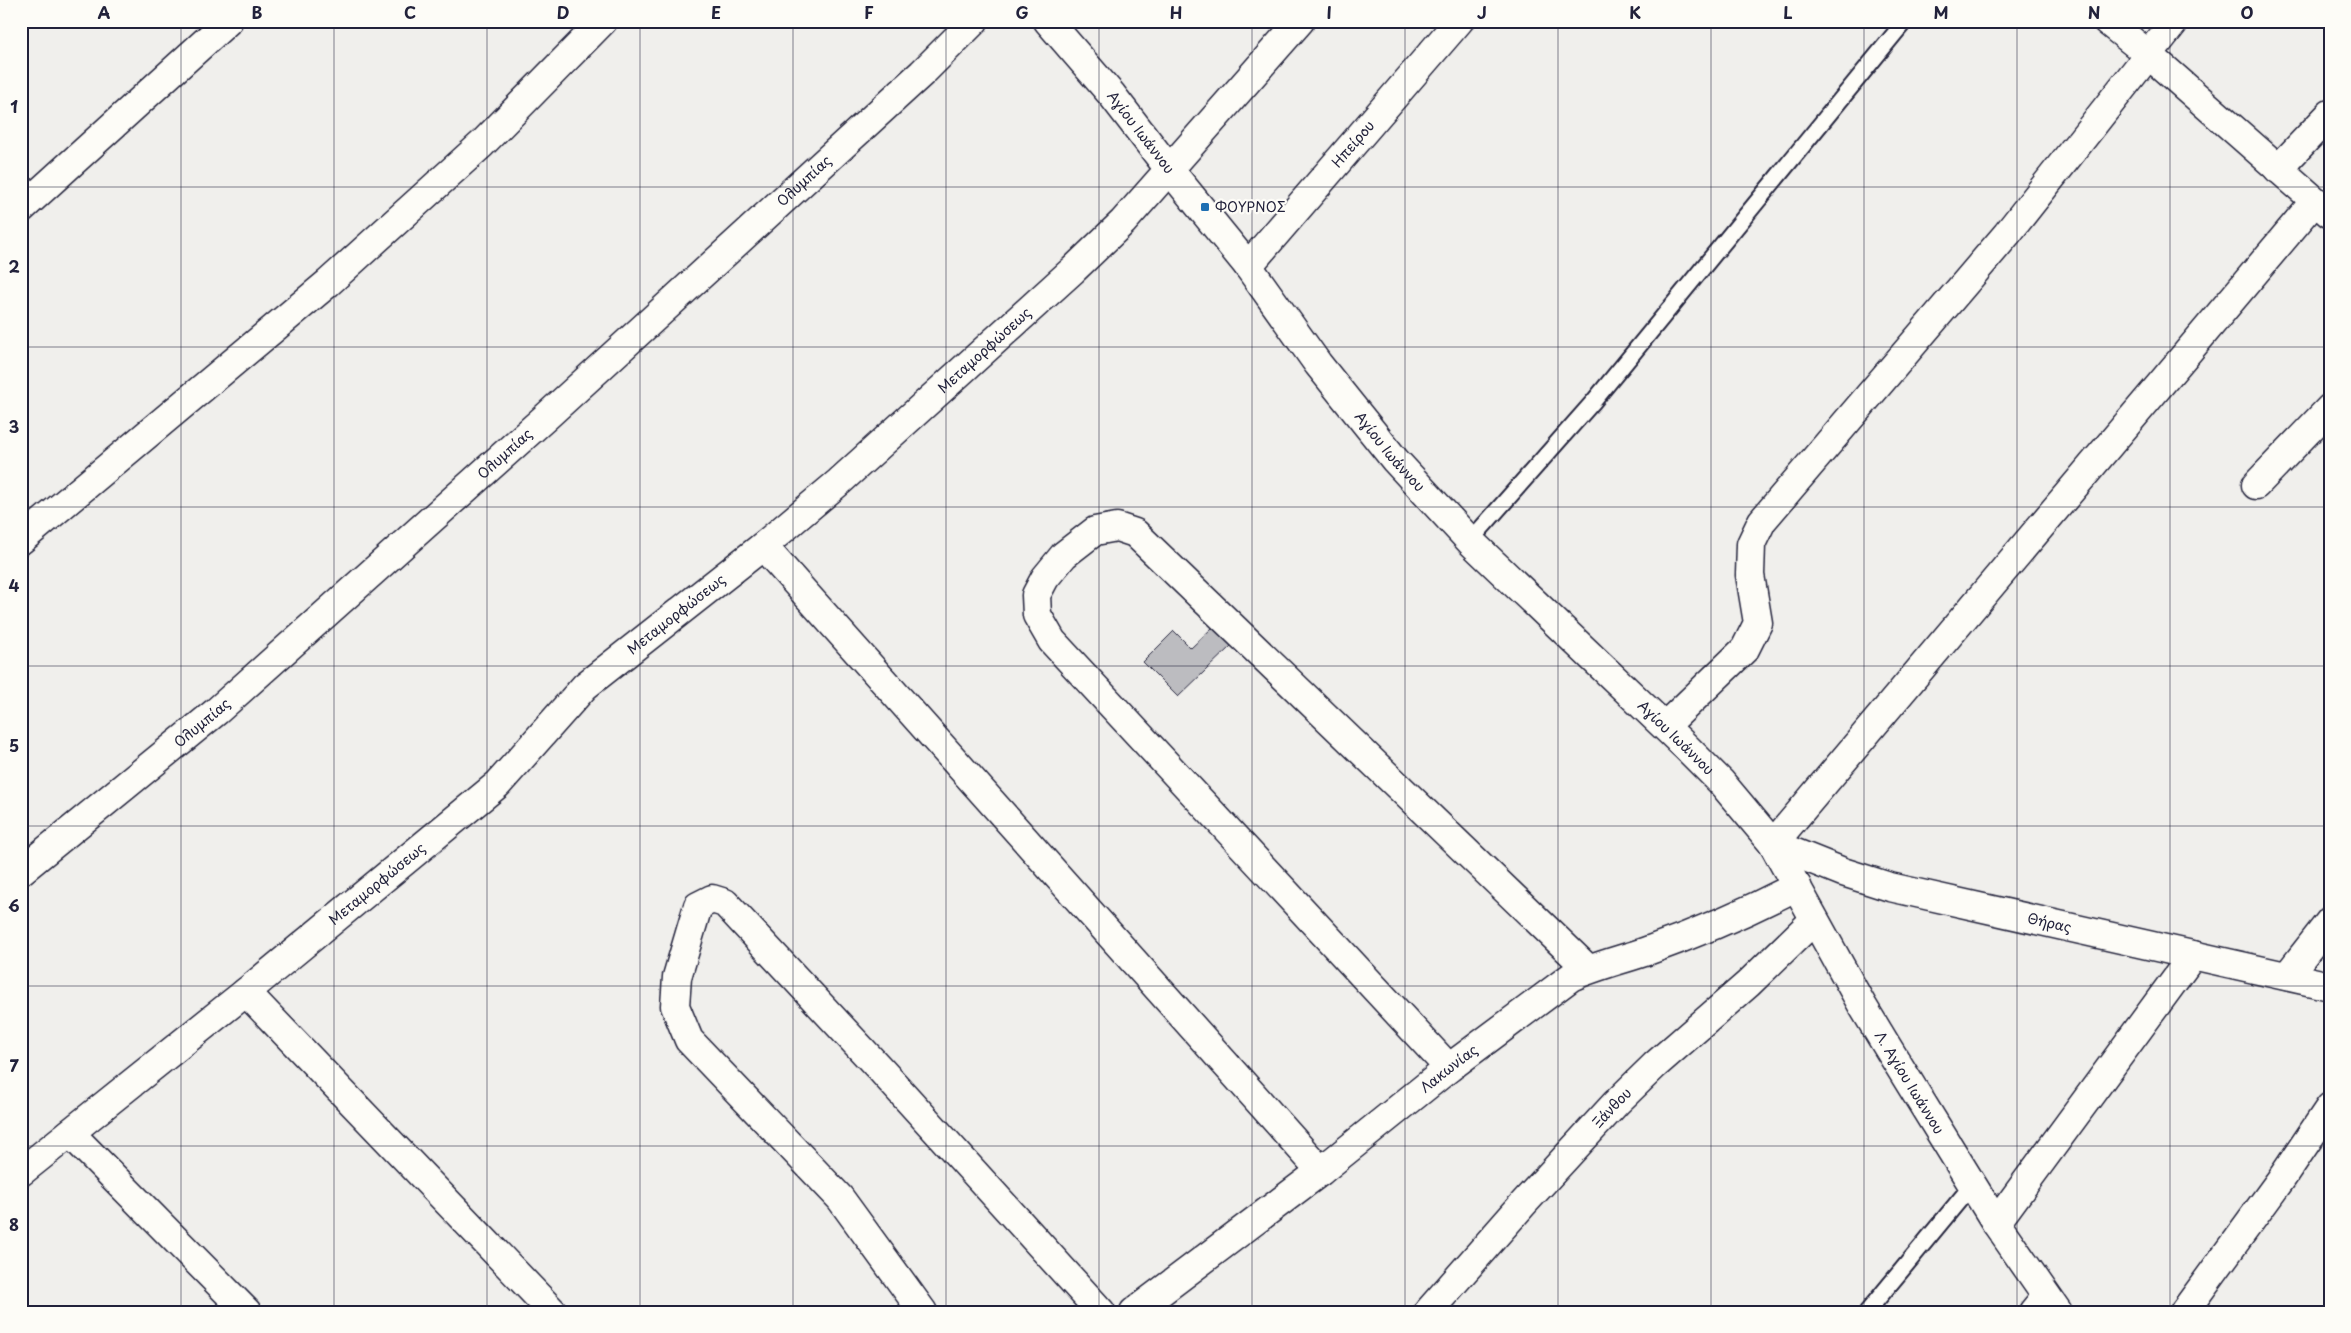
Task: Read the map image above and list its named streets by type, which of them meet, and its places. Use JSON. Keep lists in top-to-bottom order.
{
  "streets": {
    "street": [
      "Αγίου Ιωάννου",
      "Ηπείρου",
      "Ολυμπίας",
      "Μεταμορφώσεως",
      "Θήρας",
      "Λακωνίας",
      "Λ. Αγίου Ιωάννου",
      "Ξάνθου"
    ]
  },
  "crossings": [
    ["Αγίου Ιωάννου", "Ηπείρου"],
    ["Αγίου Ιωάννου", "Μεταμορφώσεως"],
    ["Αγίου Ιωάννου", "Θήρας"],
    ["Αγίου Ιωάννου", "Λ. Αγίου Ιωάννου"],
    ["Θήρας", "Λ. Αγίου Ιωάννου"],
    ["Λακωνίας", "Λ. Αγίου Ιωάννου"],
    ["Λ. Αγίου Ιωάννου", "Ξάνθου"]
  ],
  "places": {
    "transit": ["ΦΟΥΡΝΟΣ"]
  },
  "grid": {
    "columns": [
      "A",
      "B",
      "C",
      "D",
      "E",
      "F",
      "G",
      "H",
      "I",
      "J",
      "K",
      "L",
      "M",
      "N",
      "O"
    ],
    "rows": [
      "1",
      "2",
      "3",
      "4",
      "5",
      "6",
      "7",
      "8"
    ]
  }
}
